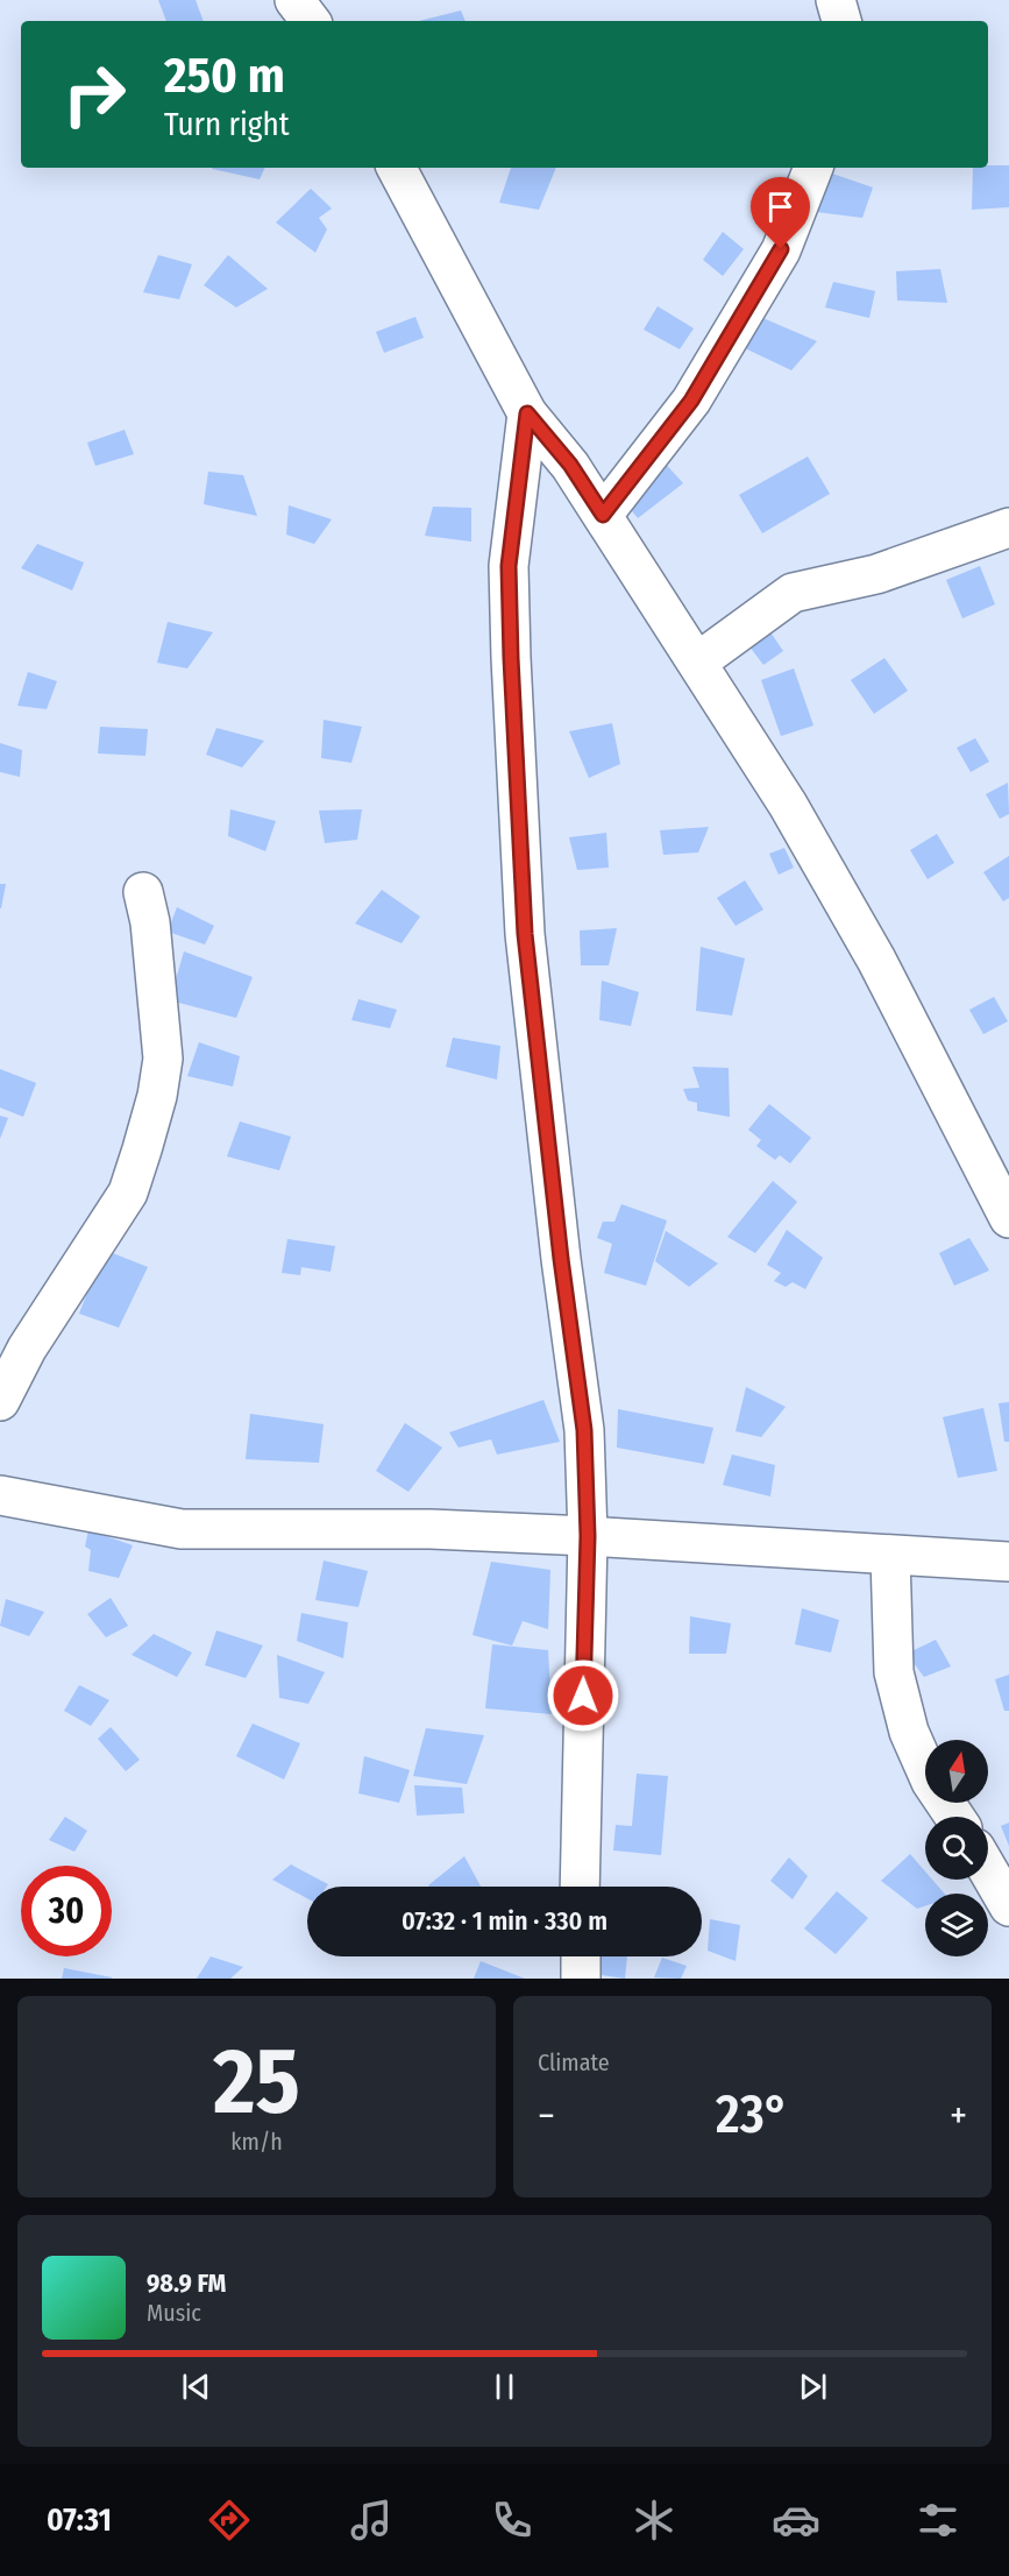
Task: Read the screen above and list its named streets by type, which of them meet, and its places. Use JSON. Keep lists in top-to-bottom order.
{
  "north": "top",
  "page": {
    "turn": ["250 m", "Turn right"],
    "limit": "30",
    "trip": "07:32 · 1 min · 330 m",
    "tile": [
      ["25", "km/h"],
      "Climate"
    ],
    "heat": ["−", "23°", "+"],
    "song": ["98.9 FM", "Music"],
    "tabs": "07:31"
  }
}
